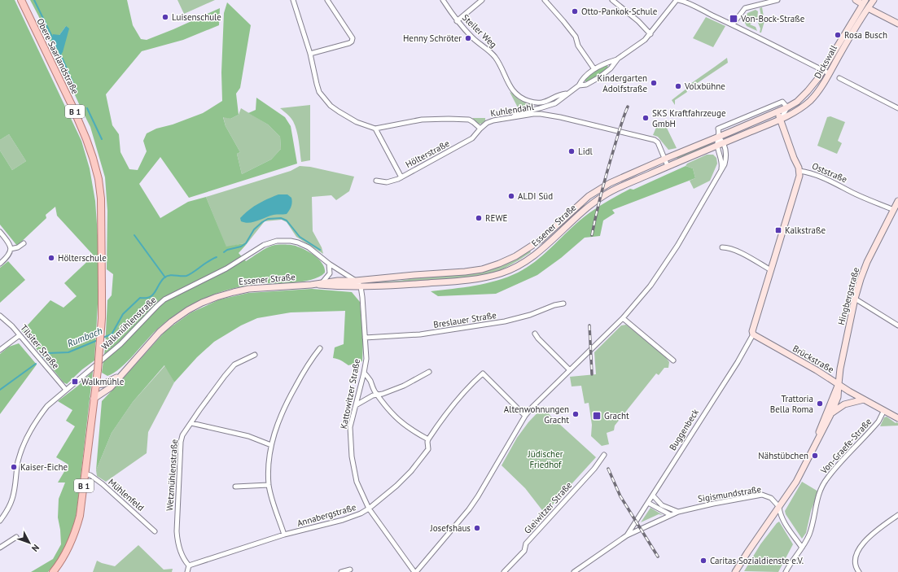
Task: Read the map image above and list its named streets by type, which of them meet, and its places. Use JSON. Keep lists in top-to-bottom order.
{
  "streets": {
    "main road": [
      "Obere Saarlandstraße",
      "Dickswall",
      "B 1",
      "Oststraße",
      "Essener Straße",
      "Hingbergstraße",
      "Brückstraße",
      "Buggenbeck"
    ],
    "street": [
      "Steiler Weg",
      "Kuhlendahl",
      "Hölterstraße",
      "Breslauer Straße",
      "Walkmühlenstraße",
      "Tilsiter Straße",
      "Kattowitzer Straße",
      "Von-Graefe-Straße",
      "Wetzmühlenstraße",
      "Sigismundstraße",
      "Mühlenfeld",
      "Gleiwitzer Straße",
      "Annabergstraße"
    ]
  },
  "crossings": [
    ["Obere Saarlandstraße", "B 1"],
    ["Obere Saarlandstraße", "Essener Straße"],
    ["Dickswall", "Oststraße"],
    ["Dickswall", "Essener Straße"],
    ["Kuhlendahl", "Hölterstraße"],
    ["Kuhlendahl", "Essener Straße"],
    ["B 1", "Essener Straße"],
    ["B 1", "Mühlenfeld"],
    ["Oststraße", "Essener Straße"],
    ["Oststraße", "Hingbergstraße"],
    ["Oststraße", "Buggenbeck"],
    ["Essener Straße", "Walkmühlenstraße"],
    ["Essener Straße", "Kattowitzer Straße"],
    ["Hingbergstraße", "Brückstraße"],
    ["Hingbergstraße", "Sigismundstraße"],
    ["Breslauer Straße", "Kattowitzer Straße"],
    ["Walkmühlenstraße", "Tilsiter Straße"],
    ["Brückstraße", "Buggenbeck"],
    ["Brückstraße", "Von-Graefe-Straße"],
    ["Kattowitzer Straße", "Annabergstraße"],
    ["Buggenbeck", "Sigismundstraße"],
    ["Wetzmühlenstraße", "Annabergstraße"]
  ],
  "water": ["Rumbach"],
  "parks": ["Jüdischer Friedhof"],
  "places": {
    "other": [
      "Otto-Pankok-Schule",
      "Luisenschule",
      "Rosa Busch",
      "Henny Schröter",
      "Kindergarten Adolfstraße",
      "Volxbühne",
      "SKS Kraftfahrzeuge GmbH",
      "Lidl",
      "ALDI Süd",
      "REWE",
      "Hölterschule",
      "Trattoria Bella Roma",
      "Altenwohnungen Gracht",
      "Nähstübchen",
      "Kaiser-Eiche",
      "Josefshaus",
      "Caritas Sozialdienste e.V."
    ],
    "transit": [
      "Von-Bock-Straße",
      "Kalkstraße",
      "Walkmühle",
      "Gracht"
    ]
  },
  "north": "bottom right"
}
